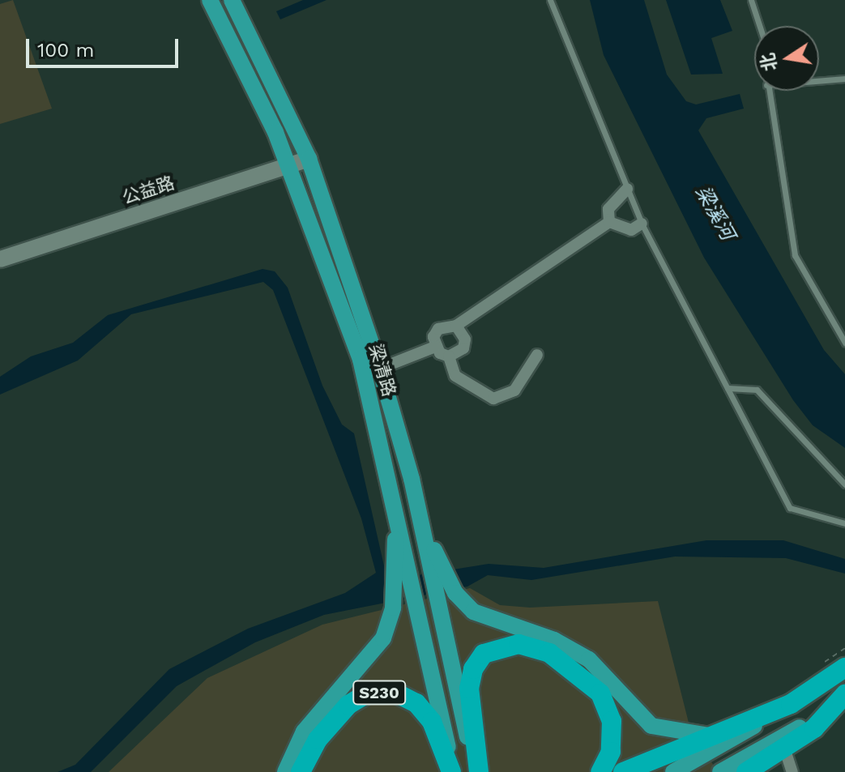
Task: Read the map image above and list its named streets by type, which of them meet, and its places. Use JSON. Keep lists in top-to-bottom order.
{
  "streets": {
    "highway": ["S230"],
    "main road": ["梁清路"],
    "street": ["公益路"]
  },
  "crossings": [
    ["公益路", "梁清路"]
  ],
  "water": ["梁溪河"],
  "scale_bar": "100 m",
  "north": "left"
}
